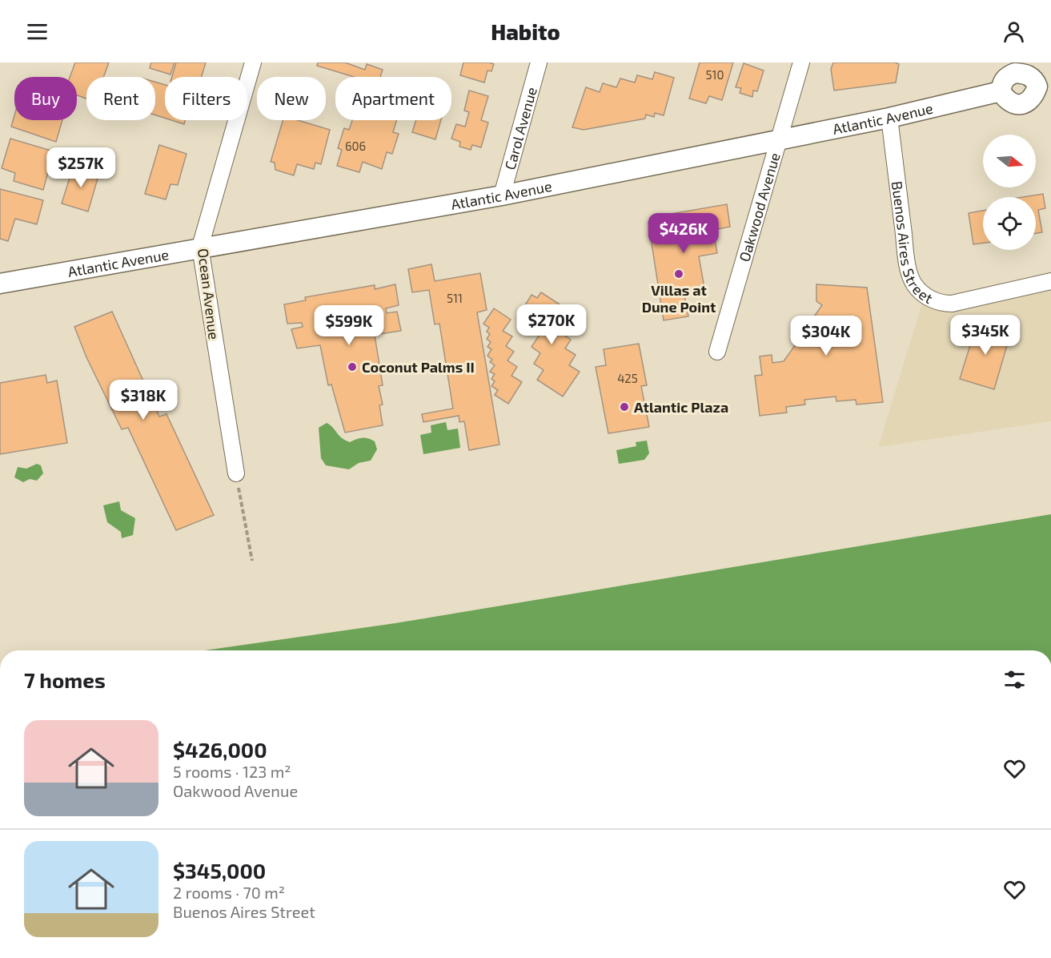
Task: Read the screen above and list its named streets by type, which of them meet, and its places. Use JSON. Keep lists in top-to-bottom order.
{
  "streets": {
    "street": [
      "Atlantic Avenue",
      "Carol Avenue",
      "Oakwood Avenue",
      "Buenos Aires Street",
      "Ocean Avenue"
    ]
  },
  "crossings": [
    ["Atlantic Avenue", "Carol Avenue"],
    ["Atlantic Avenue", "Oakwood Avenue"],
    ["Atlantic Avenue", "Buenos Aires Street"],
    ["Atlantic Avenue", "Ocean Avenue"]
  ],
  "places": ["Villas at Dune Point", "Coconut Palms II", "Atlantic Plaza"],
  "house_numbers": [
    "510",
    "606",
    "511",
    "425"
  ],
  "north": "right",
  "page": {
    "header": "Habito",
    "chip": [
      "Buy",
      "Rent",
      "Filters",
      "New",
      "Apartment"
    ],
    "price": [
      "$257K",
      "$426K",
      "$270K",
      "$599K",
      "$345K",
      "$304K",
      "$318K"
    ],
    "heading": "7 homes",
    "list": [
      {
        "name": "$426,000",
        "note": "5 rooms · 123 m² · Oakwood Avenue"
      },
      {
        "name": "$345,000",
        "note": "2 rooms · 70 m² · Buenos Aires Street"
      }
    ]
  }
}
